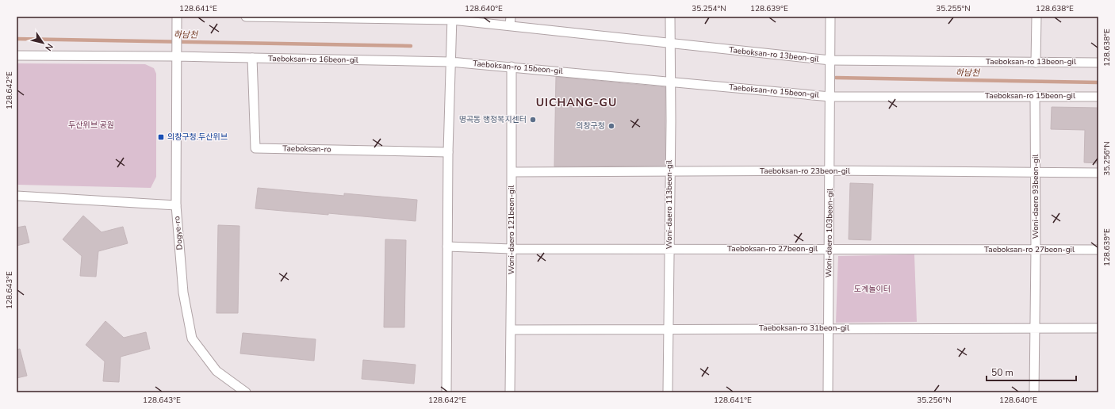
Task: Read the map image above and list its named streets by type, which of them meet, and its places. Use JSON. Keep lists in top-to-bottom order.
{
  "streets": {
    "street": [
      "Taeboksan-ro 13beon-gil",
      "Taeboksan-ro 16beon-gil",
      "Taeboksan-ro 15beon-gil",
      "Taeboksan-ro",
      "Taeboksan-ro 23beon-gil",
      "Woni-daero 93beon-gil",
      "Woni-daero 113beon-gil",
      "Woni-daero 121beon-gil",
      "Dogye-ro",
      "Woni-daero 103beon-gil",
      "Taeboksan-ro 27beon-gil",
      "Taeboksan-ro 31beon-gil"
    ]
  },
  "crossings": [
    ["Taeboksan-ro 13beon-gil", "Woni-daero 113beon-gil"],
    ["Taeboksan-ro 13beon-gil", "Woni-daero 103beon-gil"],
    ["Taeboksan-ro 16beon-gil", "Taeboksan-ro 15beon-gil"],
    ["Taeboksan-ro 16beon-gil", "Taeboksan-ro"],
    ["Taeboksan-ro 16beon-gil", "Dogye-ro"],
    ["Taeboksan-ro 15beon-gil", "Woni-daero 93beon-gil"],
    ["Taeboksan-ro 15beon-gil", "Woni-daero 113beon-gil"],
    ["Taeboksan-ro 15beon-gil", "Woni-daero 121beon-gil"],
    ["Taeboksan-ro 15beon-gil", "Woni-daero 103beon-gil"],
    ["Taeboksan-ro 23beon-gil", "Woni-daero 93beon-gil"],
    ["Taeboksan-ro 23beon-gil", "Woni-daero 113beon-gil"],
    ["Taeboksan-ro 23beon-gil", "Woni-daero 121beon-gil"],
    ["Taeboksan-ro 23beon-gil", "Woni-daero 103beon-gil"],
    ["Woni-daero 93beon-gil", "Taeboksan-ro 27beon-gil"],
    ["Woni-daero 93beon-gil", "Taeboksan-ro 31beon-gil"],
    ["Woni-daero 113beon-gil", "Taeboksan-ro 27beon-gil"],
    ["Woni-daero 113beon-gil", "Taeboksan-ro 31beon-gil"],
    ["Woni-daero 121beon-gil", "Taeboksan-ro 27beon-gil"],
    ["Woni-daero 121beon-gil", "Taeboksan-ro 31beon-gil"],
    ["Woni-daero 103beon-gil", "Taeboksan-ro 27beon-gil"],
    ["Woni-daero 103beon-gil", "Taeboksan-ro 31beon-gil"]
  ],
  "districts": ["UICHANG-GU"],
  "water": ["하남천"],
  "parks": ["두산위브 공원", "도계놀이터"],
  "places": {
    "other": ["명곡동 행정복지센터", "의창구청"],
    "transit": ["의창구청.두산위브"]
  },
  "scale_bar": "50 m",
  "north": "bottom right",
  "coordinates": [
    "128.641°E",
    "128.640°E",
    "35.254°N",
    "128.639°E",
    "35.255°N",
    "128.638°E",
    "128.642°E",
    "35.256°N",
    "128.643°E"
  ]
}
